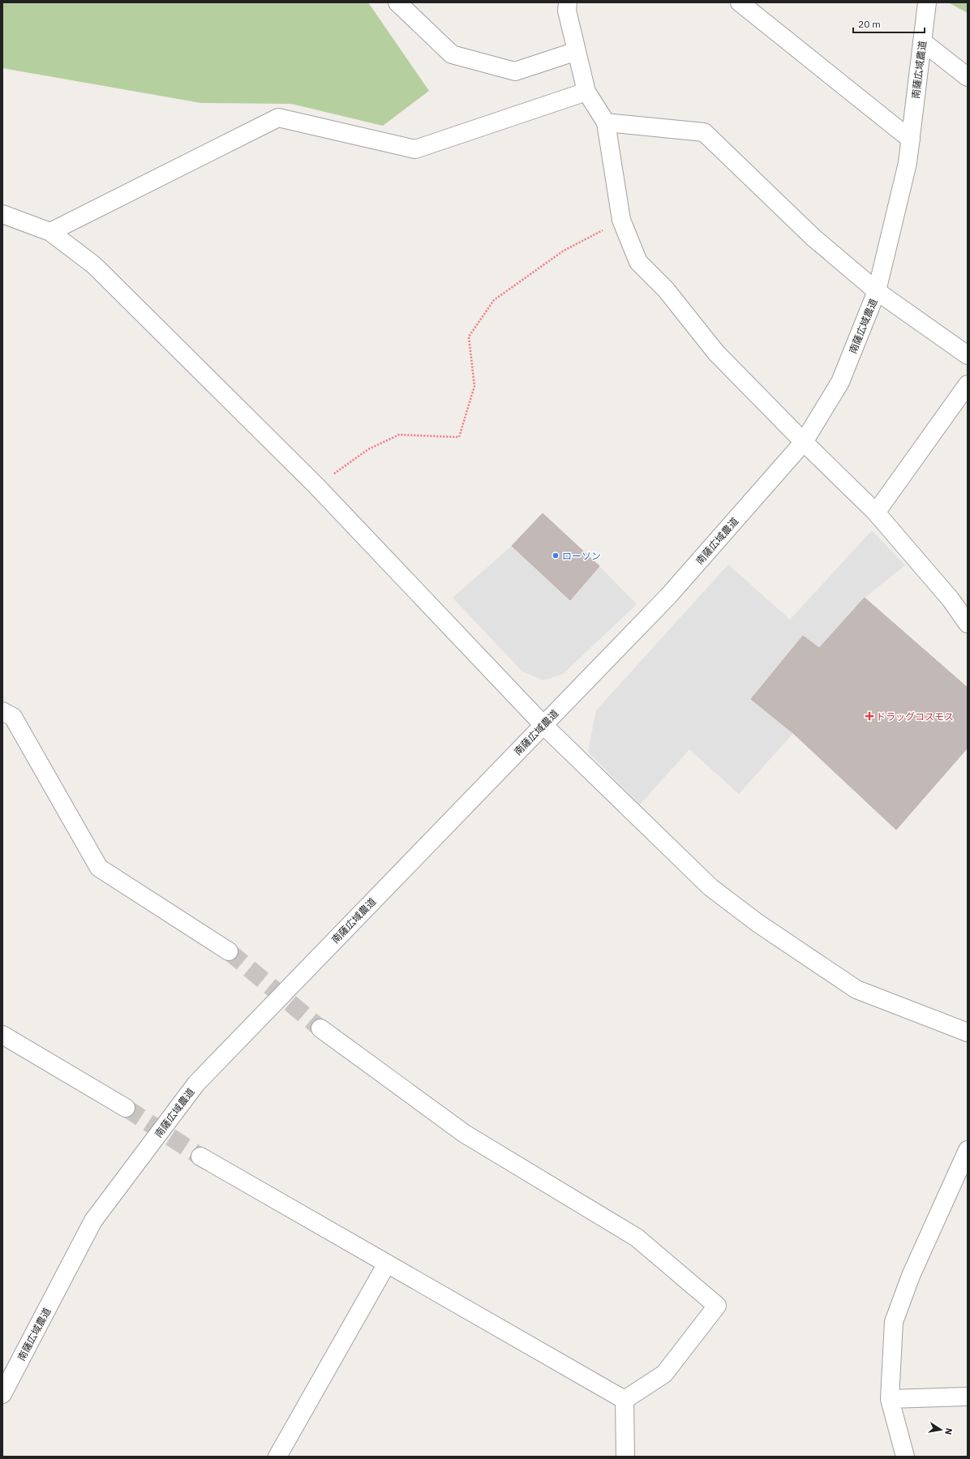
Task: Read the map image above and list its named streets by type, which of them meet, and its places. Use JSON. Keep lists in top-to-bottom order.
{
  "streets": {
    "street": ["南薩広域農道"]
  },
  "places": {
    "other": ["ローソン"],
    "health": ["ドラッグコスモス"]
  },
  "scale_bar": "20 m",
  "north": "right"
}
